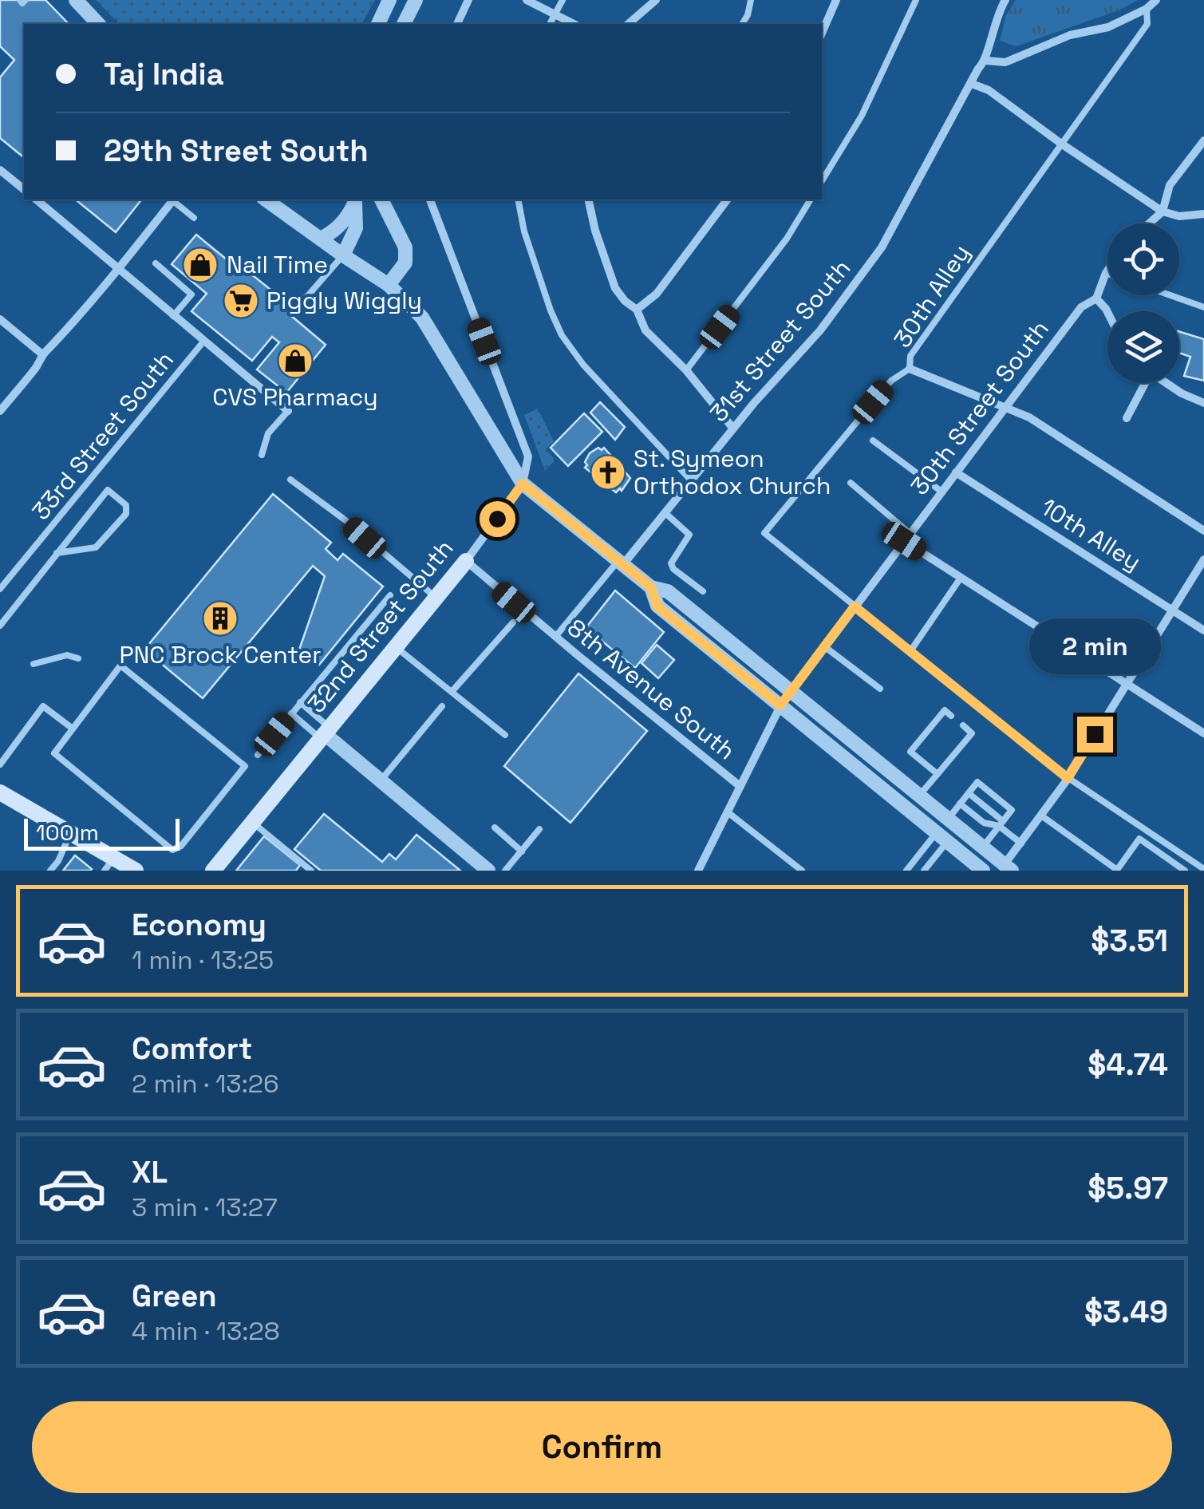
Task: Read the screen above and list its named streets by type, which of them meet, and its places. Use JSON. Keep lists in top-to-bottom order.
{
  "streets": {
    "main road": ["32nd Street South"],
    "street": [
      "31st Street South",
      "30th Street South",
      "10th Alley",
      "8th Avenue South"
    ],
    "lane": ["30th Alley", "33rd Street South"]
  },
  "crossings": [
    ["30th Alley", "30th Street South"],
    ["30th Street South", "10th Alley"],
    ["30th Street South", "8th Avenue South"],
    ["32nd Street South", "8th Avenue South"]
  ],
  "places": {
    "shop": ["Nail Time", "CVS Pharmacy"],
    "supermarket": ["Piggly Wiggly"],
    "church": ["St. Symeon Orthodox Church"],
    "building": ["PNC Brock Center"]
  },
  "scale_bar": "100 m",
  "page": {
    "banner": ["Taj India", "29th Street South"],
    "bubble": "2 min",
    "scale": "100 m",
    "list": [
      {
        "name": "Economy",
        "note": "1 min · 13:25",
        "value": "$3.51"
      },
      {
        "name": "Comfort",
        "note": "2 min · 13:26",
        "value": "$4.74"
      },
      {
        "name": "XL",
        "note": "3 min · 13:27",
        "value": "$5.97"
      },
      {
        "name": "Green",
        "note": "4 min · 13:28",
        "value": "$3.49"
      }
    ],
    "buttons": "Confirm"
  }
}
